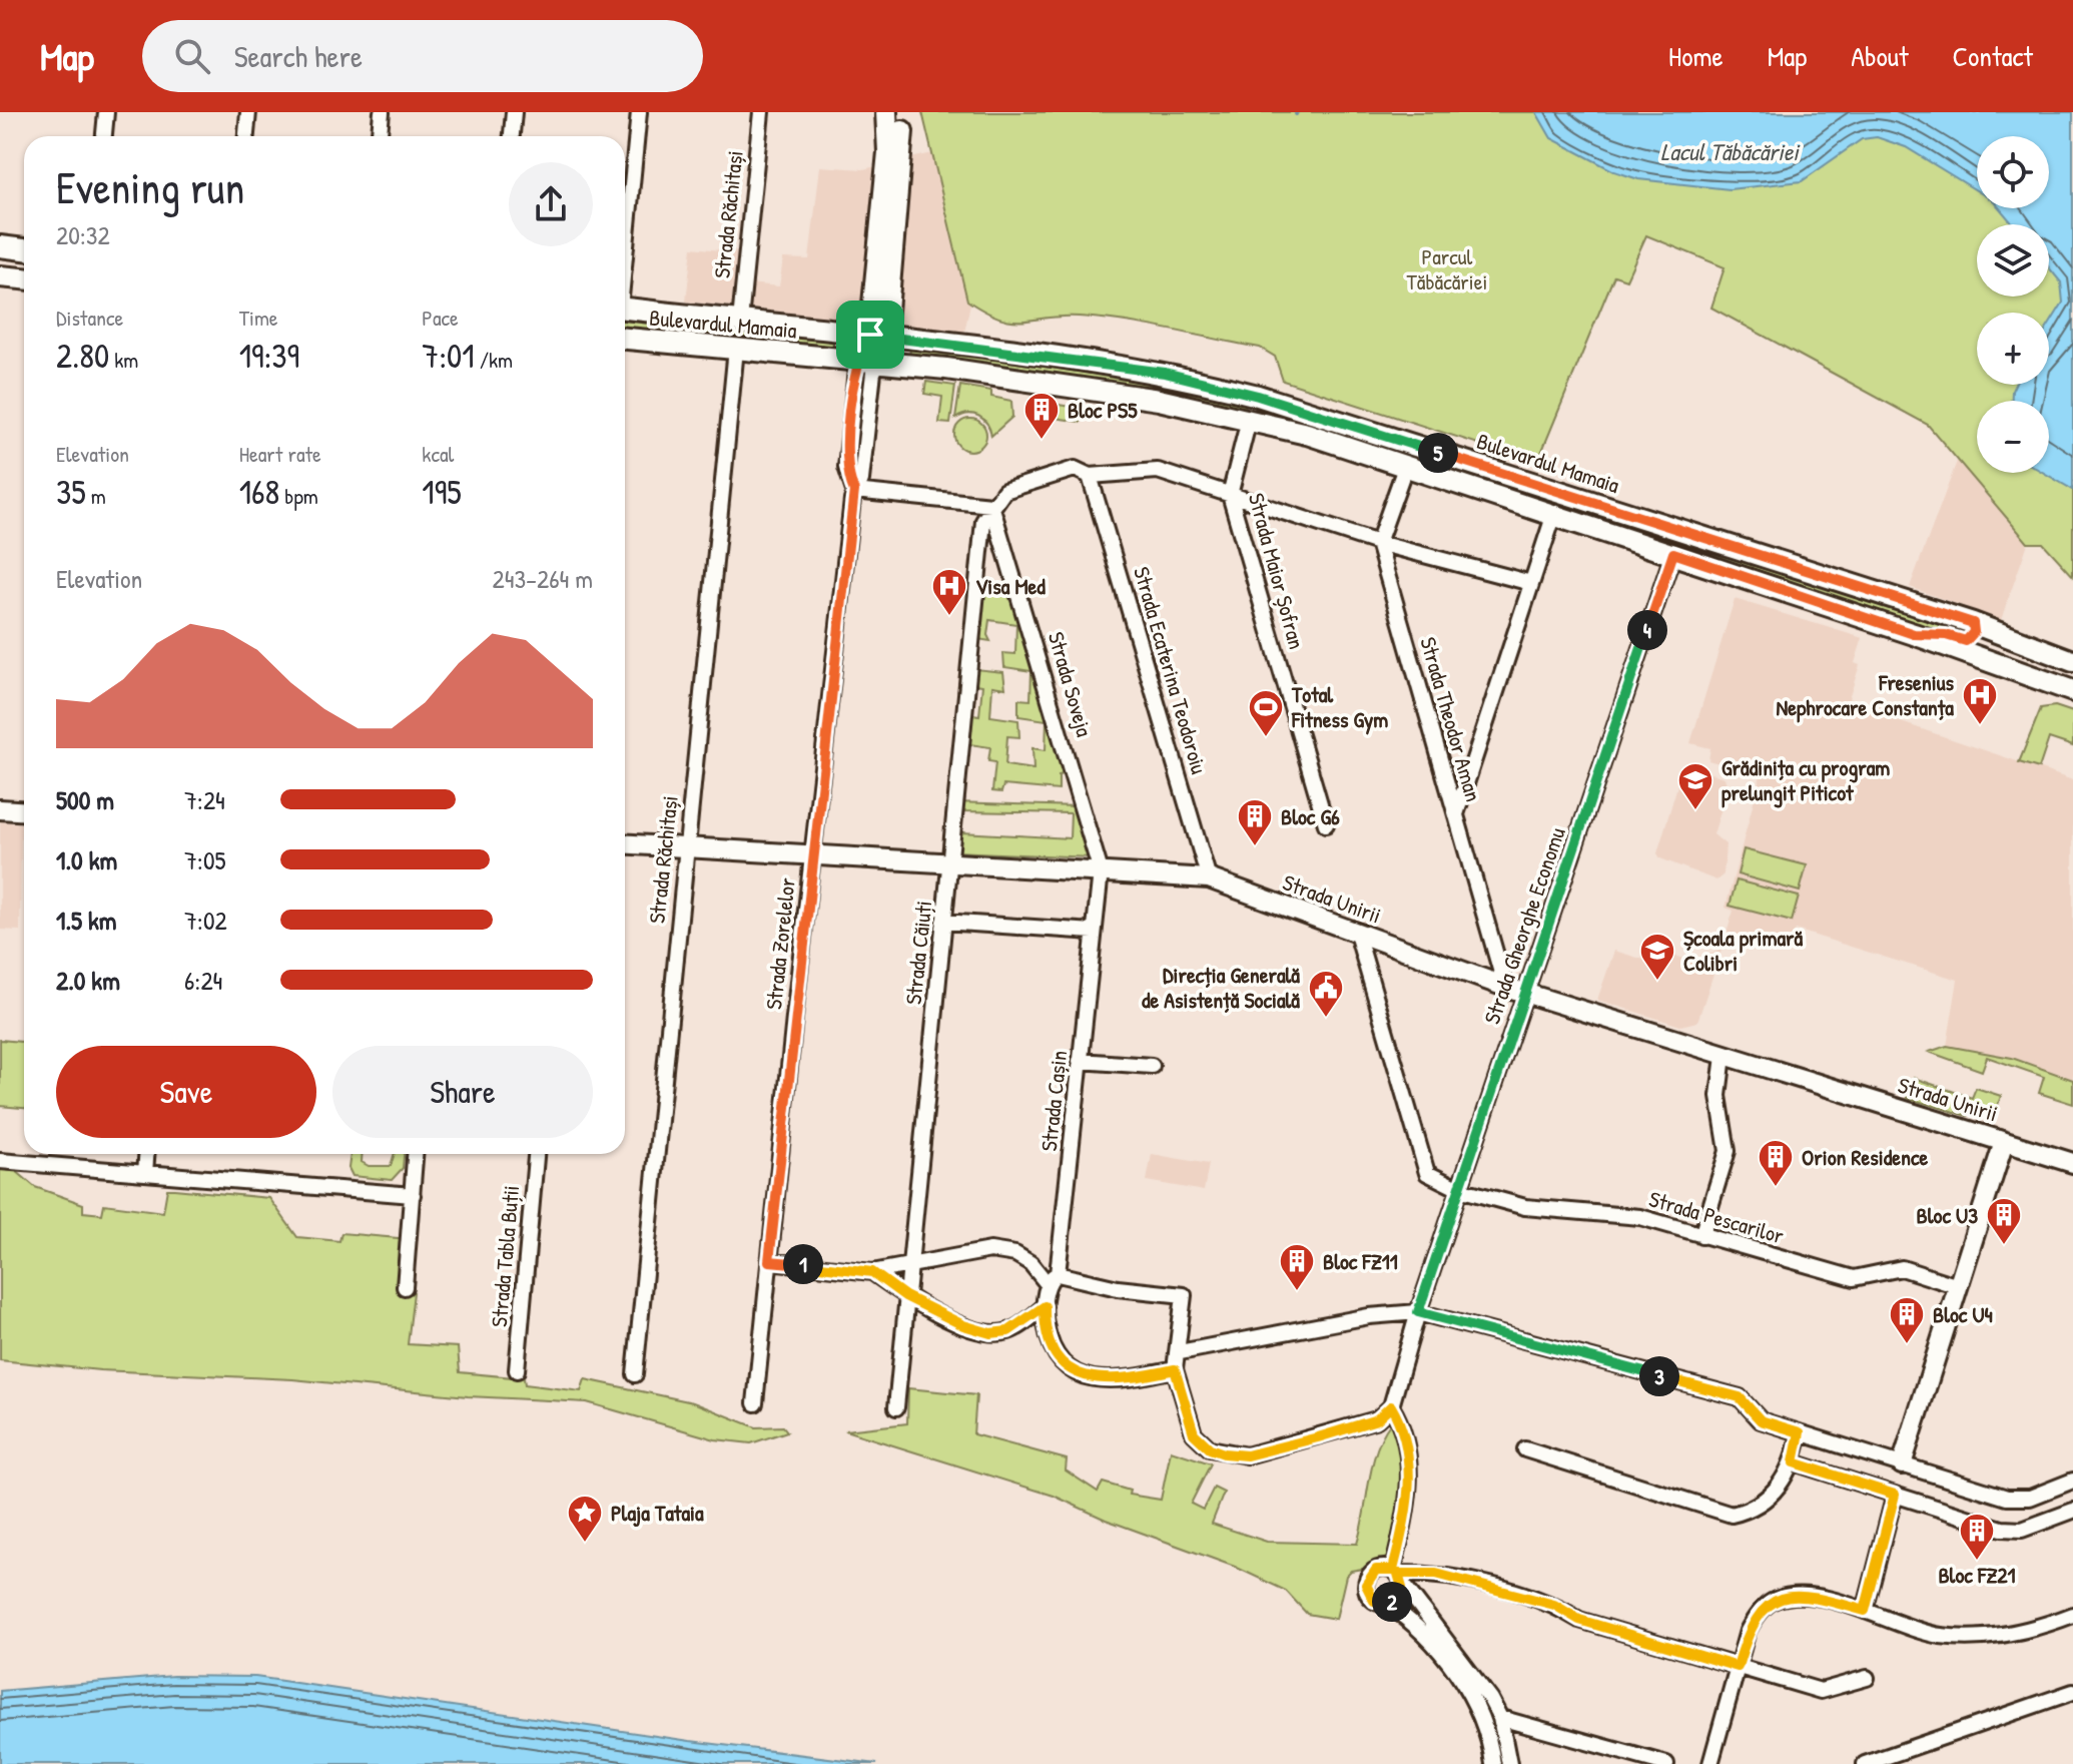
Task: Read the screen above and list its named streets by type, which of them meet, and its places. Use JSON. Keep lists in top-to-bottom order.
{
  "streets": {
    "main road": ["Bulevardul Mamaia"],
    "street": [
      "Strada Răchitași",
      "Strada Maior Șofran",
      "Strada Ecaterina Teodoroiu",
      "Strada Soveja",
      "Strada Theodor Aman",
      "Strada Unirii",
      "Strada Gheorghe Economu",
      "Strada Zorelelor",
      "Strada Căiuți",
      "Strada Cașin",
      "Strada Pescarilor",
      "Strada Tabla Buții"
    ]
  },
  "crossings": [
    ["Strada Răchitași", "Bulevardul Mamaia"],
    ["Strada Răchitași", "Strada Unirii"],
    ["Bulevardul Mamaia", "Strada Maior Șofran"],
    ["Bulevardul Mamaia", "Strada Gheorghe Economu"],
    ["Bulevardul Mamaia", "Strada Zorelelor"],
    ["Strada Ecaterina Teodoroiu", "Strada Unirii"],
    ["Strada Soveja", "Strada Unirii"],
    ["Strada Soveja", "Strada Căiuți"],
    ["Strada Soveja", "Strada Cașin"],
    ["Strada Theodor Aman", "Strada Unirii"],
    ["Strada Unirii", "Strada Gheorghe Economu"],
    ["Strada Unirii", "Strada Zorelelor"],
    ["Strada Unirii", "Strada Căiuți"],
    ["Strada Unirii", "Strada Cașin"],
    ["Strada Unirii", "Strada Pescarilor"],
    ["Strada Gheorghe Economu", "Strada Pescarilor"]
  ],
  "water": ["Lacul Tăbăcăriei"],
  "parks": ["Parcul Tăbăcăriei"],
  "places": {
    "building": [
      "Bloc PS5",
      "Bloc G6",
      "Orion Residence",
      "Bloc U3",
      "Bloc FZ11",
      "Bloc U4",
      "Bloc FZ21"
    ],
    "hospital": ["Visa Med", "Fresenius Nephrocare Constanța"],
    "sports": ["Total Fitness Gym"],
    "school or university": ["Grădinița cu program prelungit Piticot", "Școala primară Colibri"],
    "public building": ["Direcția Generală de Asistență Socială"],
    "place": ["Plaja Tataia"]
  },
  "page": {
    "header": "Map",
    "search": "Search here",
    "nav": [
      "Home",
      "Map",
      "About",
      "Contact"
    ],
    "map_buttons": ["+", "−"],
    "heading": ["Evening run", "20:32"],
    "stats": [
      ["Distance", "2.80 km"],
      ["Time", "19:39"],
      ["Pace", "7:01 /km"],
      ["Elevation", "35 m"],
      ["Heart rate", "168 bpm"],
      ["kcal", "195"]
    ],
    "pins": [
      "5",
      "4",
      "1",
      "3",
      "2"
    ],
    "chart": ["Elevation", "243–264 m"],
    "list": [
      {
        "name": "500 m",
        "note": "7:24"
      },
      {
        "name": "1.0 km",
        "note": "7:05"
      },
      {
        "name": "1.5 km",
        "note": "7:02"
      },
      {
        "name": "2.0 km",
        "note": "6:24"
      }
    ],
    "buttons": ["Save", "Share"]
  }
}
